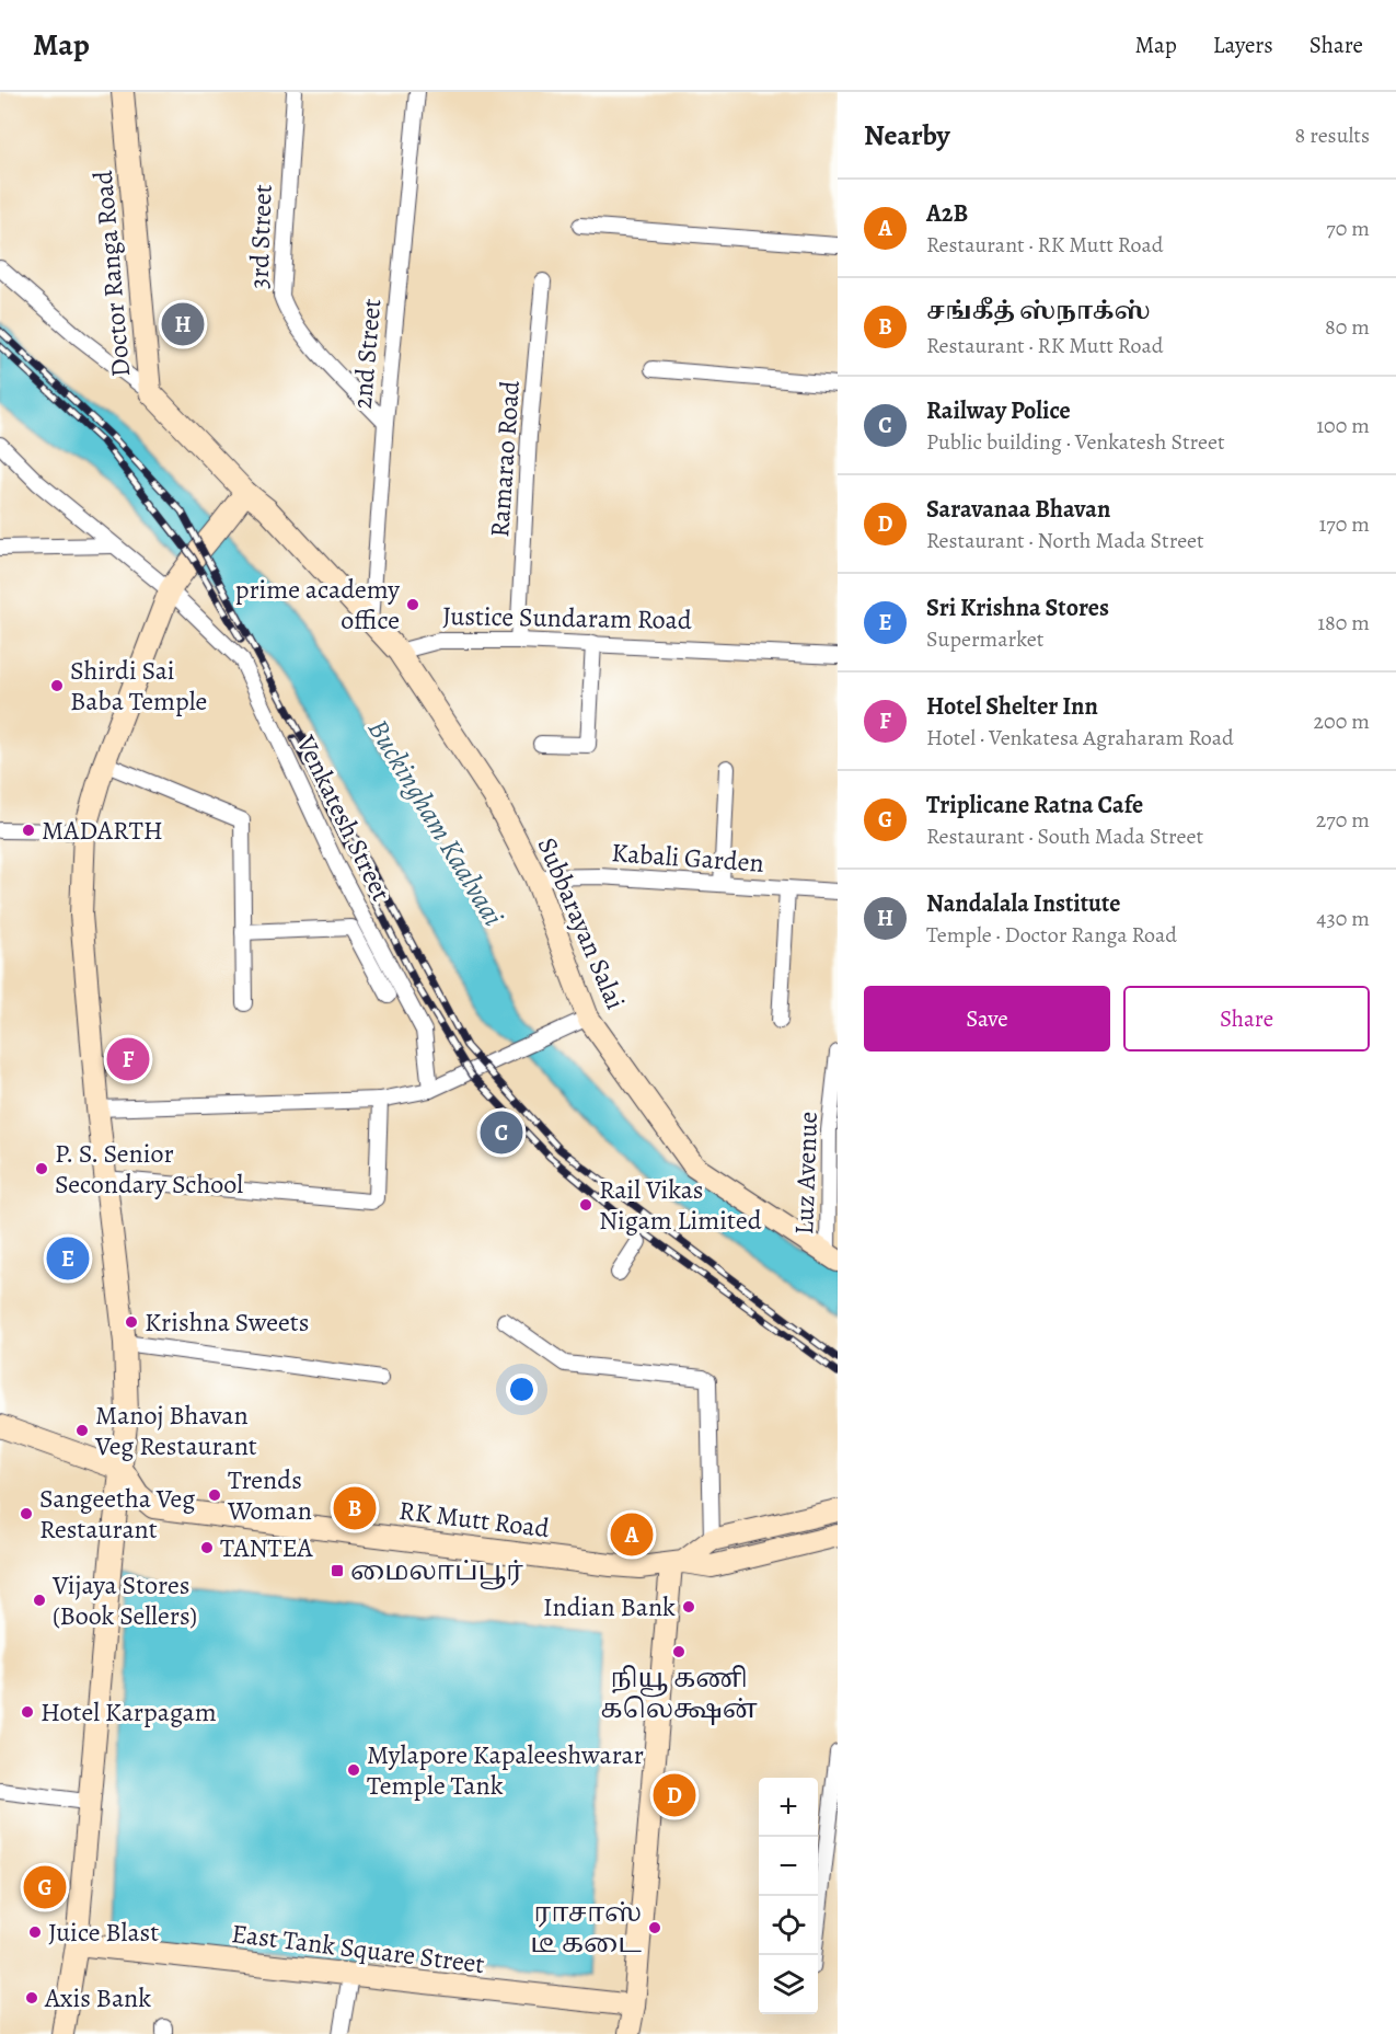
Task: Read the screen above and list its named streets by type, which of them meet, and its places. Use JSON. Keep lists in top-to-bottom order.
{
  "streets": {
    "street": [
      "3rd Street",
      "Doctor Ranga Road",
      "2nd Street",
      "Ramarao Road",
      "Justice Sundaram Road",
      "Venkatesh Street",
      "Kabali Garden",
      "Subbarayan Salai",
      "Luz Avenue",
      "RK Mutt Road",
      "East Tank Square Street"
    ]
  },
  "crossings": [
    ["3rd Street", "2nd Street"],
    ["Ramarao Road", "Justice Sundaram Road"],
    ["Justice Sundaram Road", "Subbarayan Salai"],
    ["Kabali Garden", "Subbarayan Salai"],
    ["Subbarayan Salai", "Luz Avenue"]
  ],
  "water": ["Buckingham Kaalvaai"],
  "places": {
    "other": [
      "prime academy office",
      "Shirdi Sai Baba Temple",
      "MADARTH",
      "P. S. Senior Secondary School",
      "Rail Vikas Nigam Limited",
      "Krishna Sweets",
      "Manoj Bhavan Veg Restaurant",
      "Trends Woman",
      "Sangeetha Veg Restaurant",
      "TANTEA",
      "Vijaya Stores (Book Sellers)",
      "Indian Bank",
      "நியூ கணி கலெக்ஷன்",
      "Hotel Karpagam",
      "Mylapore Kapaleeshwarar Temple Tank",
      "ராசாஸ் டீ கடை",
      "Juice Blast",
      "Axis Bank"
    ],
    "transit": ["மைலாப்பூர்"]
  },
  "page": {
    "header": "Map",
    "nav": ["Map", "Layers", "Share"],
    "heading": ["Nearby", "8 results"],
    "list": [
      {
        "mark": "A",
        "name": "A2B",
        "note": "Restaurant · RK Mutt Road",
        "value": "70 m"
      },
      {
        "mark": "B",
        "name": "சங்கீத் ஸ்நாக்ஸ்",
        "note": "Restaurant · RK Mutt Road",
        "value": "80 m"
      },
      {
        "mark": "C",
        "name": "Railway Police",
        "note": "Public building · Venkatesh Street",
        "value": "100 m"
      },
      {
        "mark": "D",
        "name": "Saravanaa Bhavan",
        "note": "Restaurant · North Mada Street",
        "value": "170 m"
      },
      {
        "mark": "E",
        "name": "Sri Krishna Stores",
        "note": "Supermarket",
        "value": "180 m"
      },
      {
        "mark": "F",
        "name": "Hotel Shelter Inn",
        "note": "Hotel · Venkatesa Agraharam Road",
        "value": "200 m"
      },
      {
        "mark": "G",
        "name": "Triplicane Ratna Cafe",
        "note": "Restaurant · South Mada Street",
        "value": "270 m"
      },
      {
        "mark": "H",
        "name": "Nandalala Institute",
        "note": "Temple · Doctor Ranga Road",
        "value": "430 m"
      }
    ],
    "pins": [
      "H",
      "F",
      "C",
      "E",
      "B",
      "A",
      "D",
      "G"
    ],
    "buttons": ["Save", "Share"],
    "map_buttons": ["+", "−"]
  }
}
